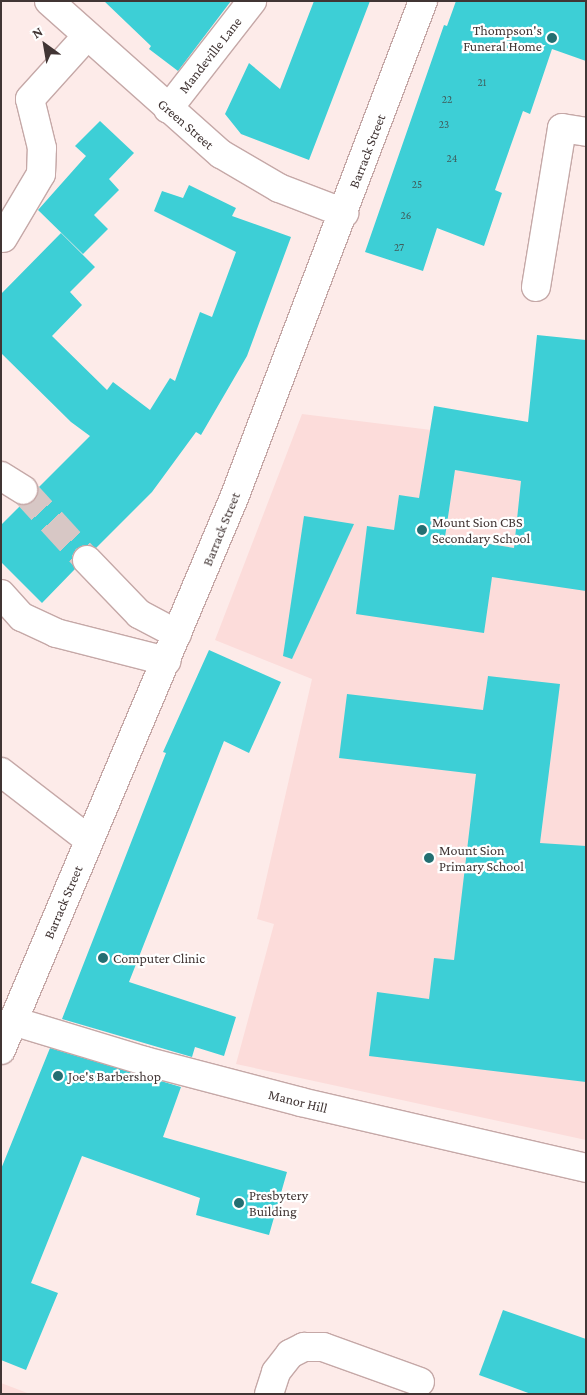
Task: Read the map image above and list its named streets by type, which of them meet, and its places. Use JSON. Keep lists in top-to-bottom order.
{
  "streets": {
    "street": [
      "Mandeville Lane",
      "Green Street",
      "Barrack Street",
      "Manor Hill"
    ]
  },
  "crossings": [
    ["Mandeville Lane", "Green Street"],
    ["Green Street", "Barrack Street"],
    ["Barrack Street", "Manor Hill"]
  ],
  "places": [
    "Thompson's Funeral Home",
    "Mount Sion CBS Secondary School",
    "Mount Sion Primary School",
    "Computer Clinic",
    "Joe's Barbershop",
    "Presbytery Building"
  ],
  "house_numbers": [
    "21",
    "22",
    "23",
    "24",
    "25",
    "26",
    "27"
  ],
  "north": "top left"
}
